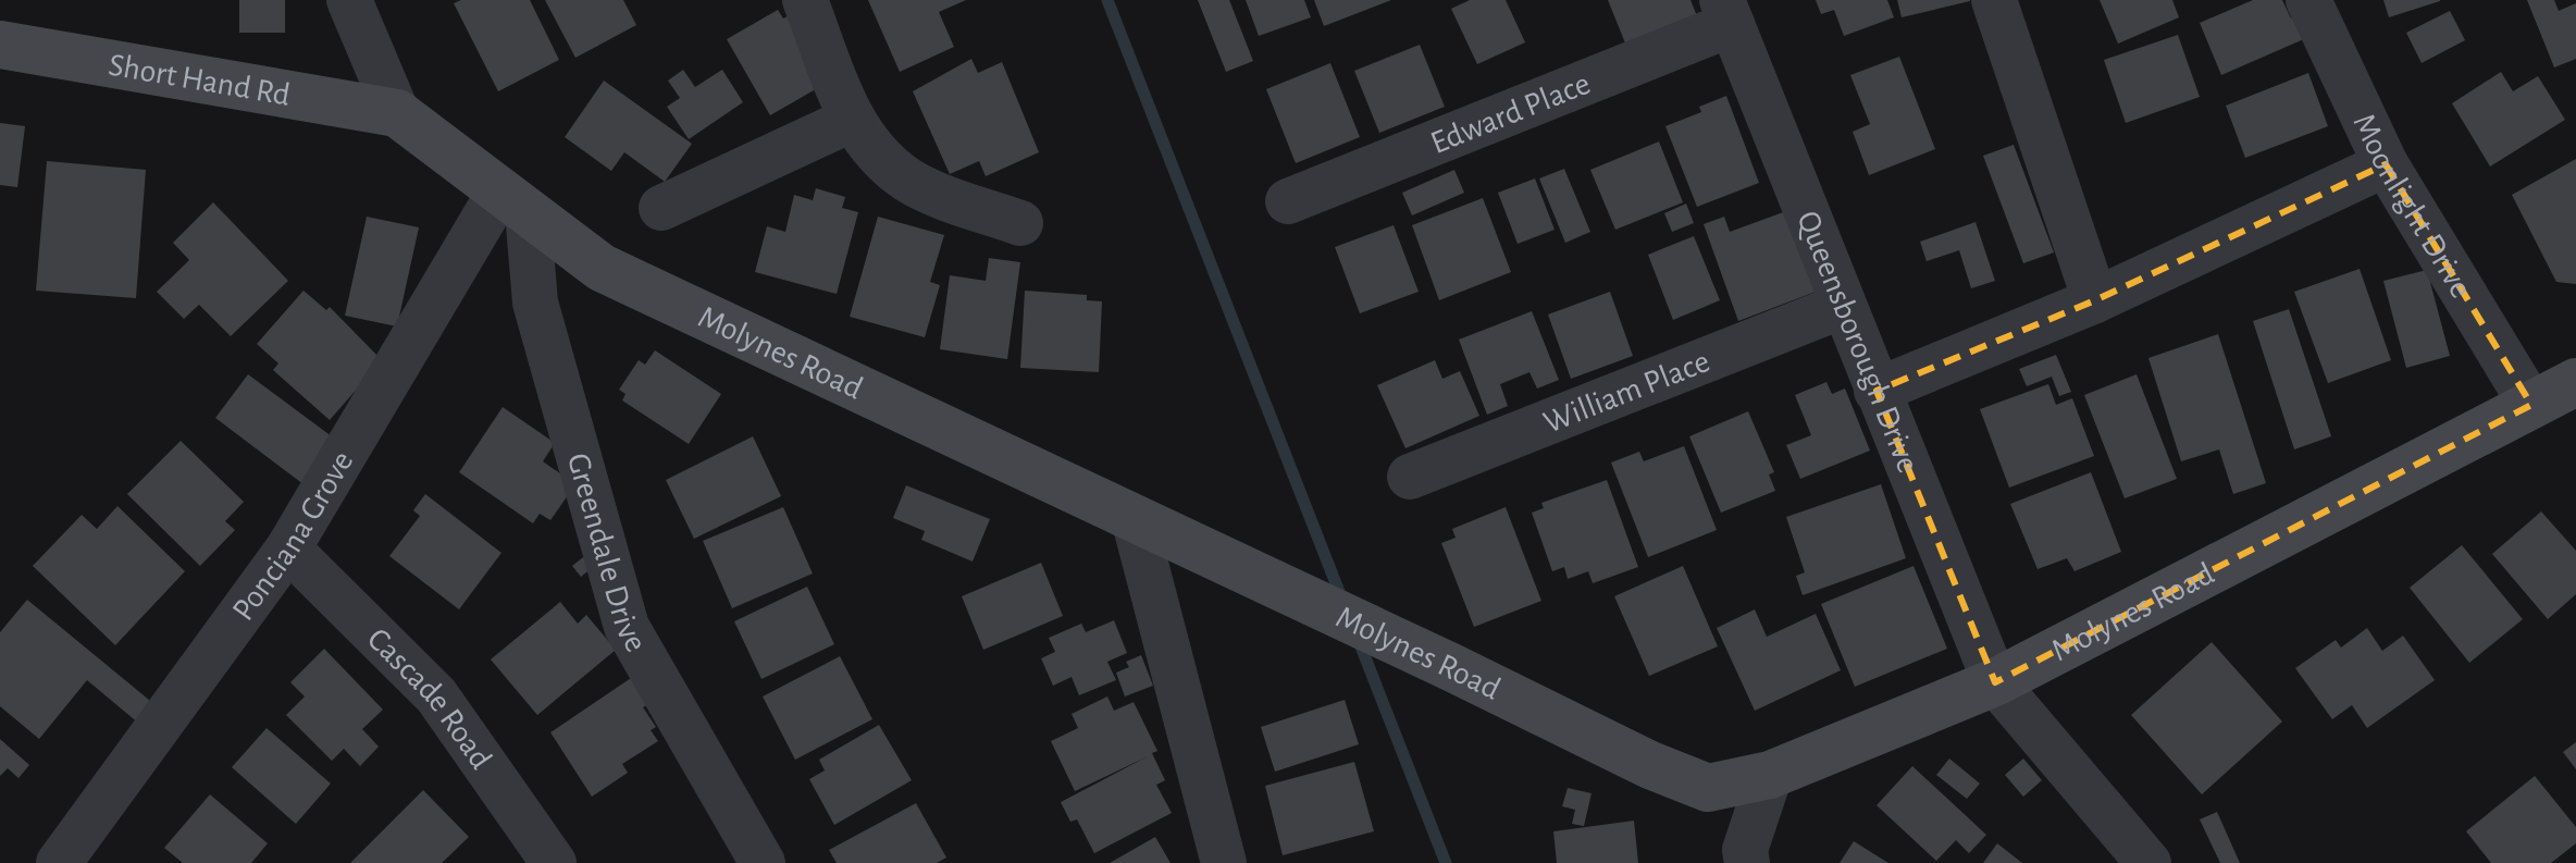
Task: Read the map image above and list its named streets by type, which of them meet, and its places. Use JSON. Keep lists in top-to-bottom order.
{
  "streets": {
    "main road": ["Short Hand Rd", "Molynes Road"],
    "street": [
      "Edward Place",
      "Moonlight Drive",
      "Queensborough Drive",
      "William Place",
      "Ponciana Grove",
      "Greendale Drive",
      "Cascade Road"
    ]
  },
  "crossings": [
    ["Short Hand Rd", "Molynes Road"],
    ["Edward Place", "Queensborough Drive"],
    ["Moonlight Drive", "Molynes Road"],
    ["Queensborough Drive", "Molynes Road"],
    ["Queensborough Drive", "William Place"],
    ["Molynes Road", "Ponciana Grove"],
    ["Molynes Road", "Greendale Drive"],
    ["Ponciana Grove", "Greendale Drive"],
    ["Ponciana Grove", "Cascade Road"]
  ]
}
